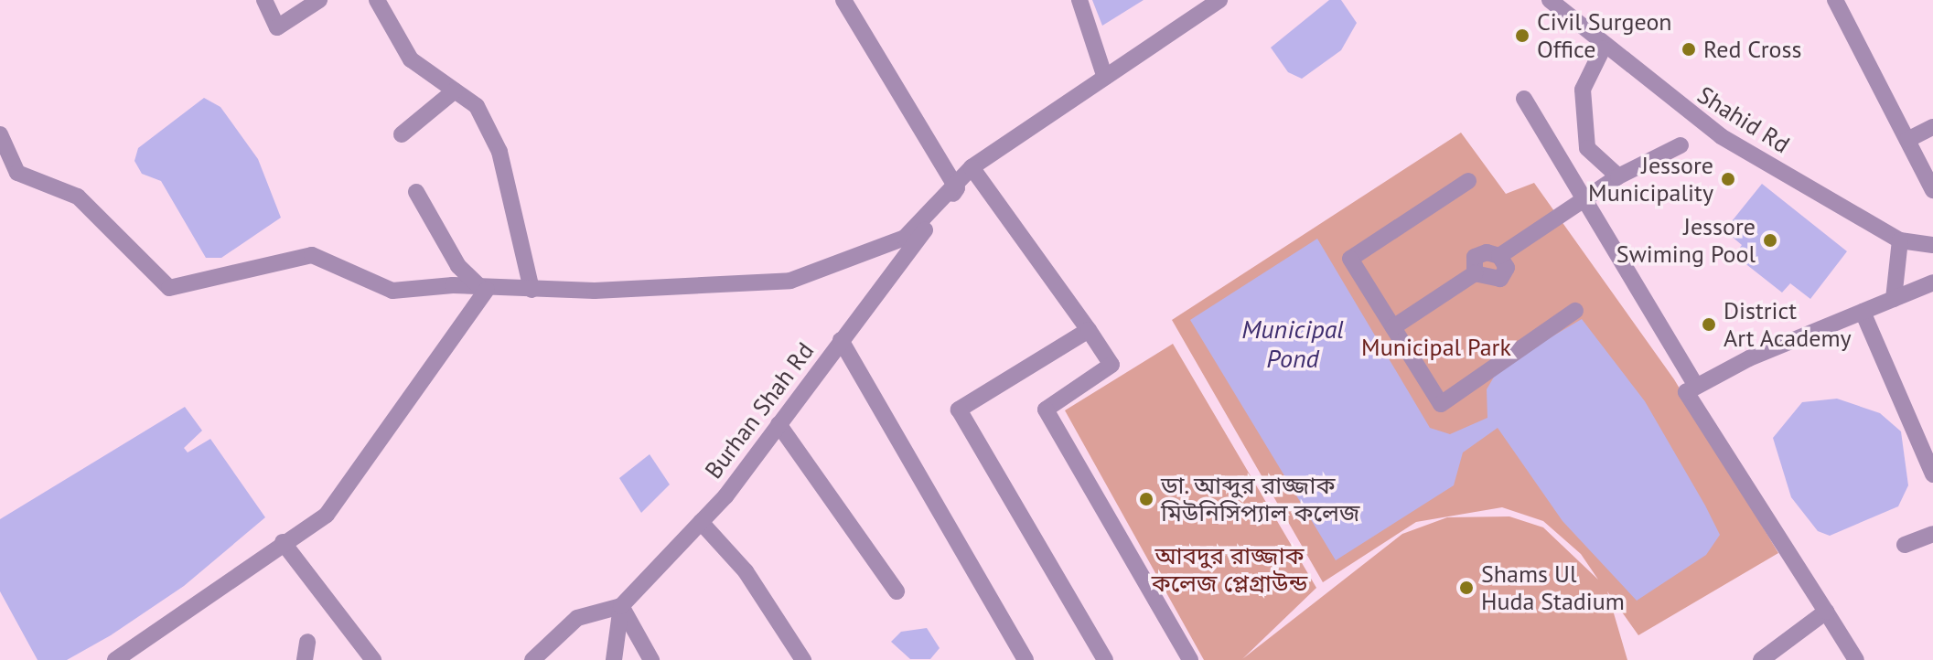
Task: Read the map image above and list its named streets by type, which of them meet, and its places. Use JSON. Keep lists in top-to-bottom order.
{
  "streets": {
    "street": ["Shahid Rd", "Burhan Shah Rd"]
  },
  "water": ["Municipal Pond"],
  "parks": ["Municipal Park", "আবদুর রাজ্জাক কলেজ প্লেগ্রাউন্ড"],
  "places": [
    "Civil Surgeon Office",
    "Red Cross",
    "Jessore Municipality",
    "Jessore Swiming Pool",
    "District Art Academy",
    "ডা. আব্দুর রাজ্জাক মিউনিসিপ্যাল কলেজ",
    "Shams Ul Huda Stadium"
  ]
}
